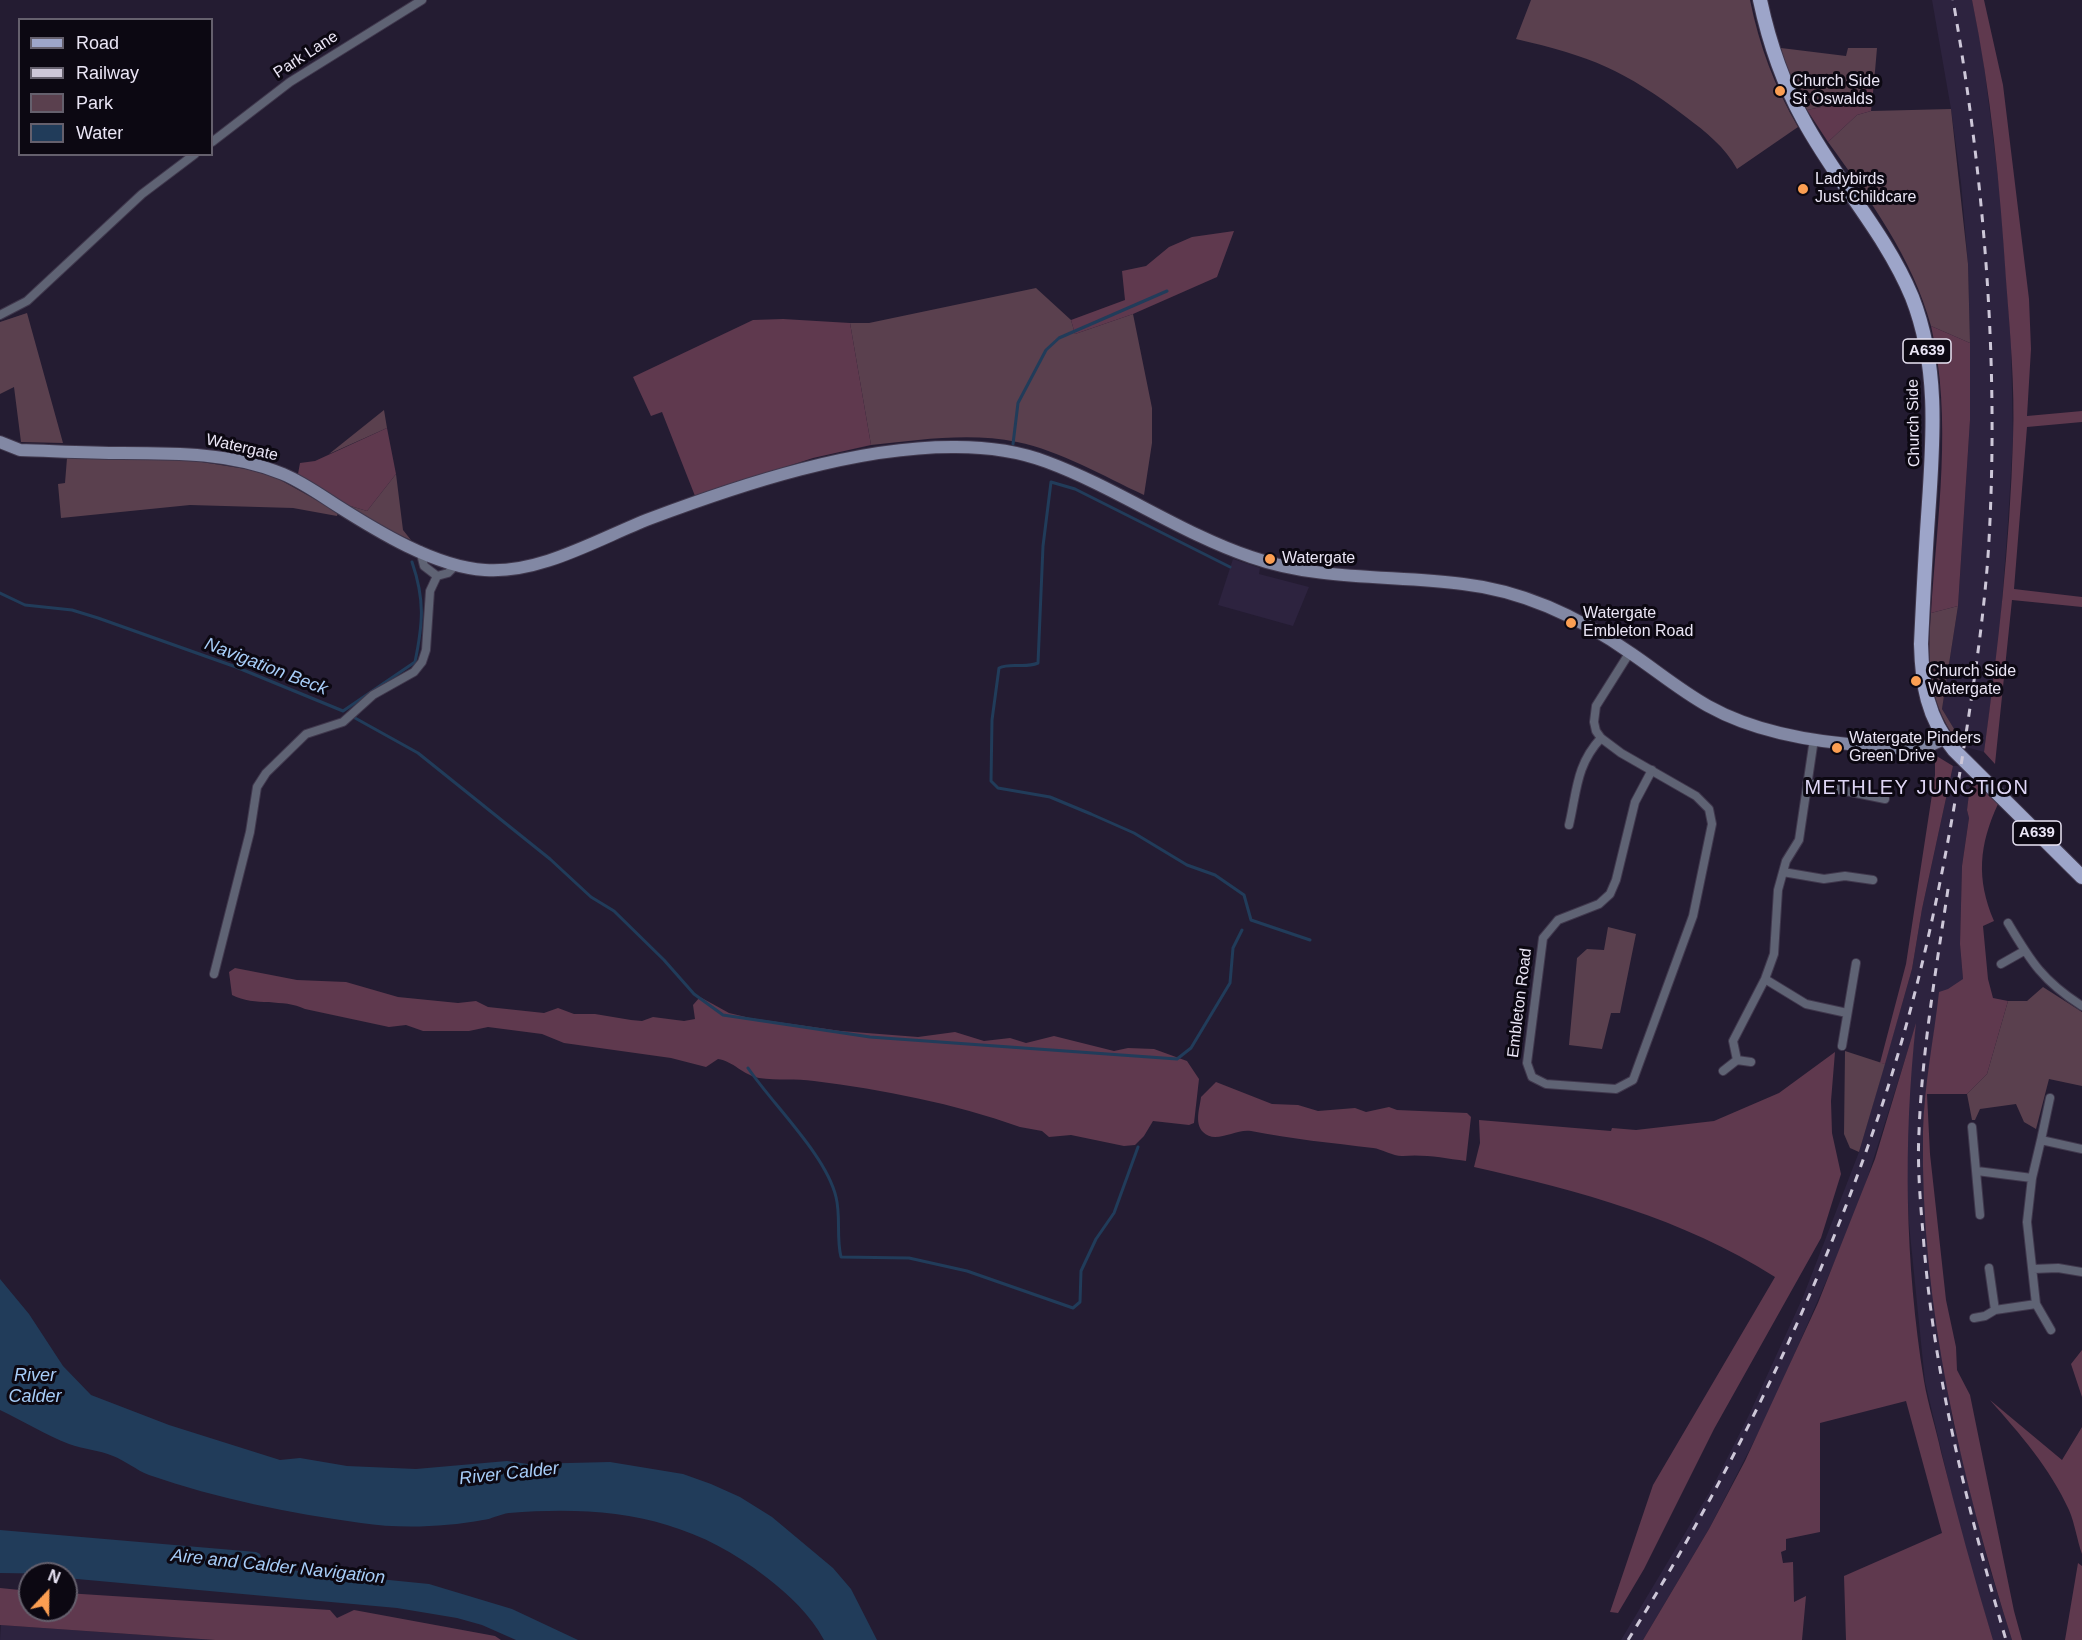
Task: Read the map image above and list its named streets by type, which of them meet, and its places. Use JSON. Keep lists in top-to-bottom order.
{
  "streets": {
    "main road": ["A639", "Church Side", "Watergate"],
    "street": ["Park Lane", "Embleton Road"]
  },
  "crossings": [
    ["A639", "Church Side"],
    ["A639", "Watergate"],
    ["Church Side", "Watergate"]
  ],
  "districts": ["METHLEY JUNCTION"],
  "water": ["Navigation Beck", "River Calder", "Aire and Calder Navigation"],
  "places": [
    "Church Side St Oswalds",
    "Ladybirds Just Childcare",
    "Watergate",
    "Watergate Embleton Road",
    "Church Side Watergate",
    "Watergate Pinders Green Drive"
  ],
  "legend": [
    "Road",
    "Railway",
    "Park",
    "Water"
  ],
  "north": "top"
}
